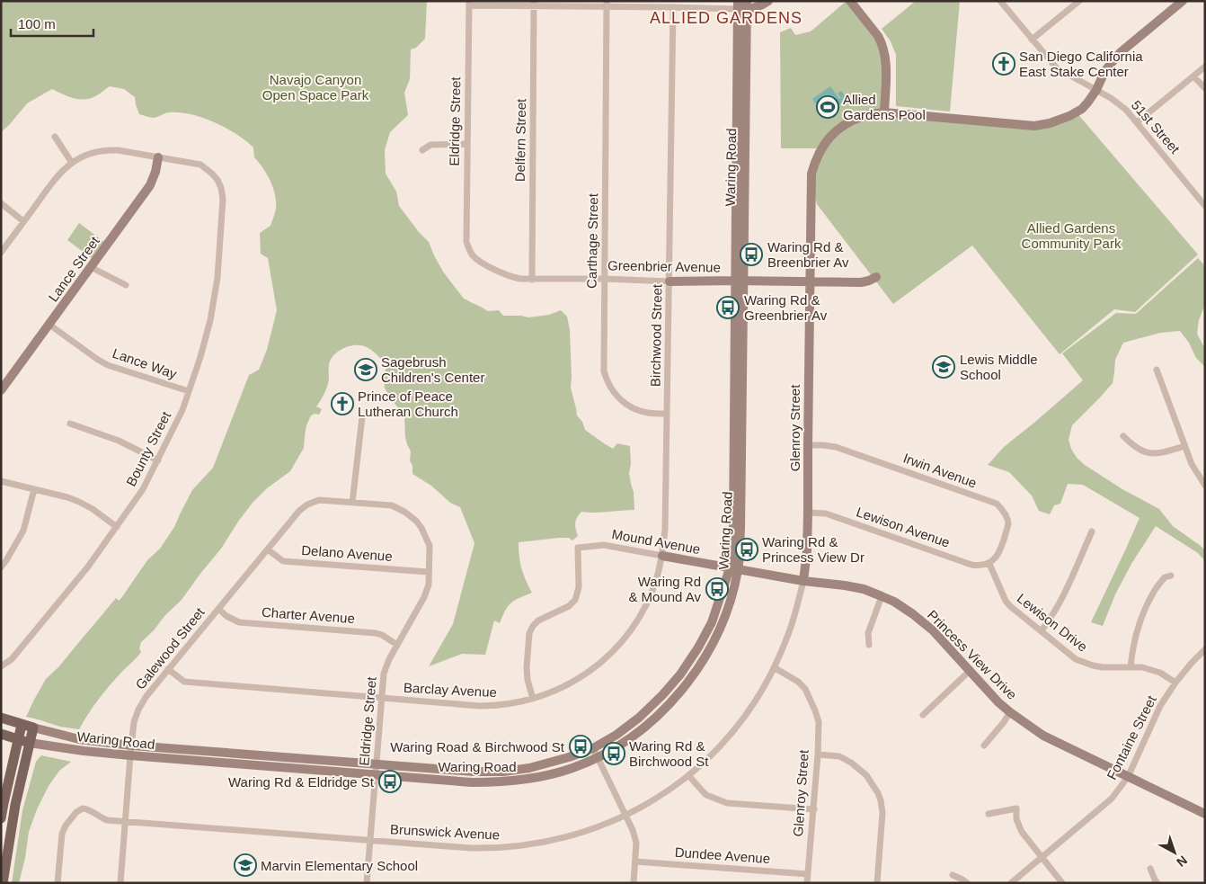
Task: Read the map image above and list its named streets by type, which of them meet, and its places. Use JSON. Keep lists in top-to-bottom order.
{
  "streets": {
    "main road": [
      "Waring Road",
      "Greenbrier Avenue",
      "Lance Street",
      "Glenroy Street",
      "Mound Avenue",
      "Princess View Drive"
    ],
    "street": [
      "Eldridge Street",
      "51st Street",
      "Delfern Street",
      "Carthage Street",
      "Birchwood Street",
      "Lance Way",
      "Bounty Street",
      "Irwin Avenue",
      "Lewison Avenue",
      "Delano Avenue",
      "Charter Avenue",
      "Lewison Drive",
      "Galewood Street",
      "Barclay Avenue",
      "Fontaine Street",
      "Brunswick Avenue",
      "Dundee Avenue"
    ]
  },
  "crossings": [
    ["Eldridge Street", "Waring Road"],
    ["Eldridge Street", "Greenbrier Avenue"],
    ["Eldridge Street", "Delano Avenue"],
    ["Eldridge Street", "Charter Avenue"],
    ["Eldridge Street", "Galewood Street"],
    ["Eldridge Street", "Barclay Avenue"],
    ["Eldridge Street", "Brunswick Avenue"],
    ["Delfern Street", "Greenbrier Avenue"],
    ["Waring Road", "Greenbrier Avenue"],
    ["Waring Road", "Mound Avenue"],
    ["Waring Road", "Galewood Street"],
    ["Waring Road", "Princess View Drive"],
    ["Carthage Street", "Greenbrier Avenue"],
    ["Carthage Street", "Birchwood Street"],
    ["Greenbrier Avenue", "Birchwood Street"],
    ["Greenbrier Avenue", "Glenroy Street"],
    ["Lance Street", "Lance Way"],
    ["Lance Street", "Bounty Street"],
    ["Birchwood Street", "Mound Avenue"],
    ["Birchwood Street", "Barclay Avenue"],
    ["Lance Way", "Bounty Street"],
    ["Glenroy Street", "Irwin Avenue"],
    ["Glenroy Street", "Lewison Avenue"],
    ["Glenroy Street", "Princess View Drive"],
    ["Glenroy Street", "Brunswick Avenue"],
    ["Glenroy Street", "Dundee Avenue"],
    ["Irwin Avenue", "Lewison Avenue"],
    ["Irwin Avenue", "Lewison Drive"],
    ["Lewison Avenue", "Lewison Drive"],
    ["Mound Avenue", "Princess View Drive"],
    ["Mound Avenue", "Barclay Avenue"],
    ["Delano Avenue", "Galewood Street"],
    ["Charter Avenue", "Galewood Street"],
    ["Lewison Drive", "Fontaine Street"],
    ["Galewood Street", "Barclay Avenue"],
    ["Galewood Street", "Brunswick Avenue"],
    ["Princess View Drive", "Fontaine Street"]
  ],
  "districts": ["ALLIED GARDENS"],
  "parks": ["Navajo Canyon Open Space Park", "Allied Gardens Community Park"],
  "places": {
    "church": ["San Diego California East Stake Center", "Prince of Peace Lutheran Church"],
    "sports": ["Allied Gardens Pool"],
    "bus stop": [
      "Waring Rd & Breenbrier Av",
      "Waring Rd & Greenbrier Av",
      "Waring Rd & Princess View Dr",
      "Waring Rd & Mound Av",
      "Waring Road & Birchwood St",
      "Waring Rd & Birchwood St",
      "Waring Rd & Eldridge St"
    ],
    "school or university": ["Lewis Middle School", "Sagebrush Children's Center", "Marvin Elementary School"]
  },
  "scale_bar": "100 m",
  "north": "bottom right"
}
